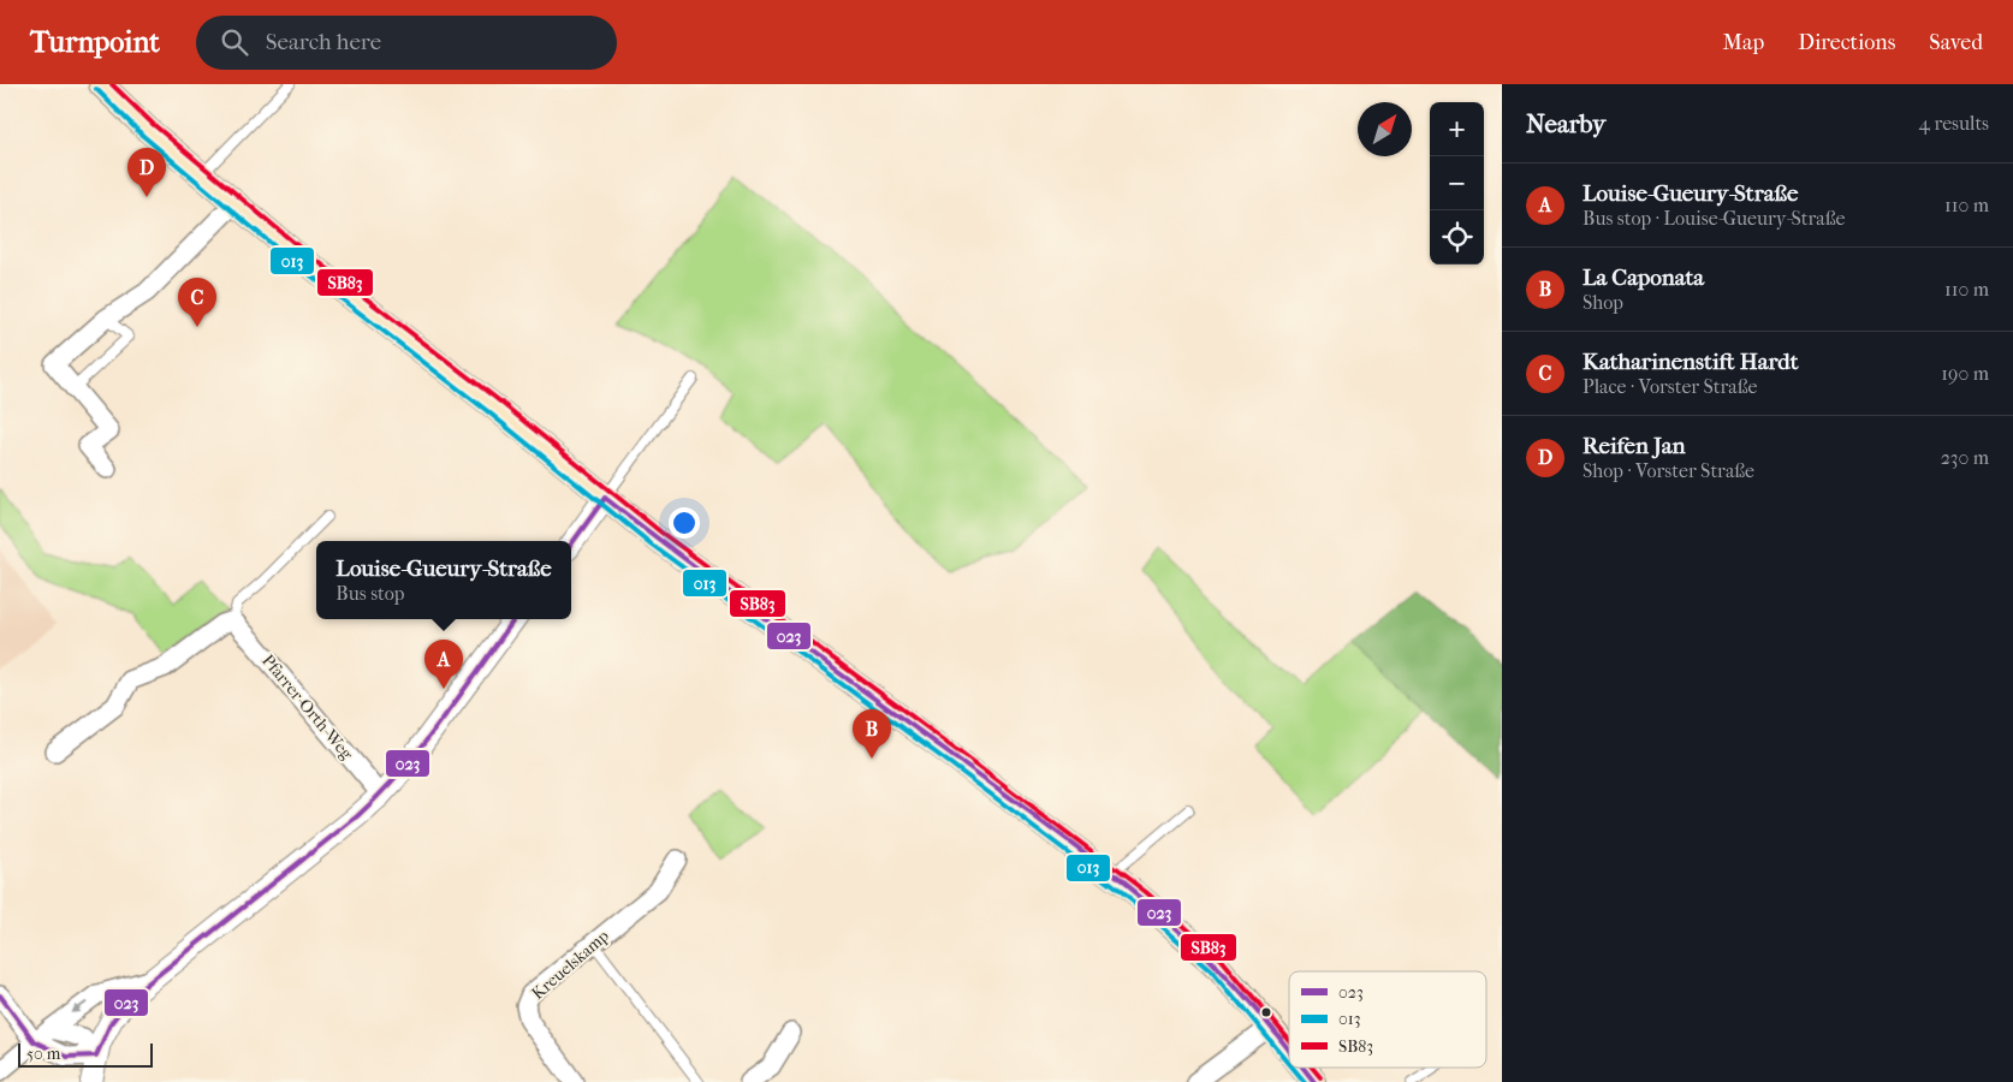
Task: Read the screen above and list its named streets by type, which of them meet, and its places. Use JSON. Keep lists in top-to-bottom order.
{
  "streets": {
    "street": ["Pfarrer-Orth-Weg", "Kreuelskamp"]
  },
  "lines": ["transit line SB83", "transit line 013", "transit line 023"],
  "legend": ["023", "013", "SB83"],
  "scale_bar": "50 m",
  "north": "top right",
  "page": {
    "header": "Turnpoint",
    "search": "Search here",
    "nav": ["Map", "Directions", "Saved"],
    "heading": ["Nearby", "4 results"],
    "map_buttons": ["+", "−"],
    "pins": [
      "D",
      "C",
      "A",
      "B"
    ],
    "list": [
      {
        "mark": "A",
        "name": "Louise-Gueury-Straße",
        "note": "Bus stop · Louise-Gueury-Straße",
        "value": "110 m"
      },
      {
        "mark": "B",
        "name": "La Caponata",
        "note": "Shop",
        "value": "110 m"
      },
      {
        "mark": "C",
        "name": "Katharinenstift Hardt",
        "note": "Place · Vorster Straße",
        "value": "190 m"
      },
      {
        "mark": "D",
        "name": "Reifen Jan",
        "note": "Shop · Vorster Straße",
        "value": "230 m"
      }
    ],
    "popup": ["Louise-Gueury-Straße", "Bus stop"],
    "scale": "50 m"
  }
}
